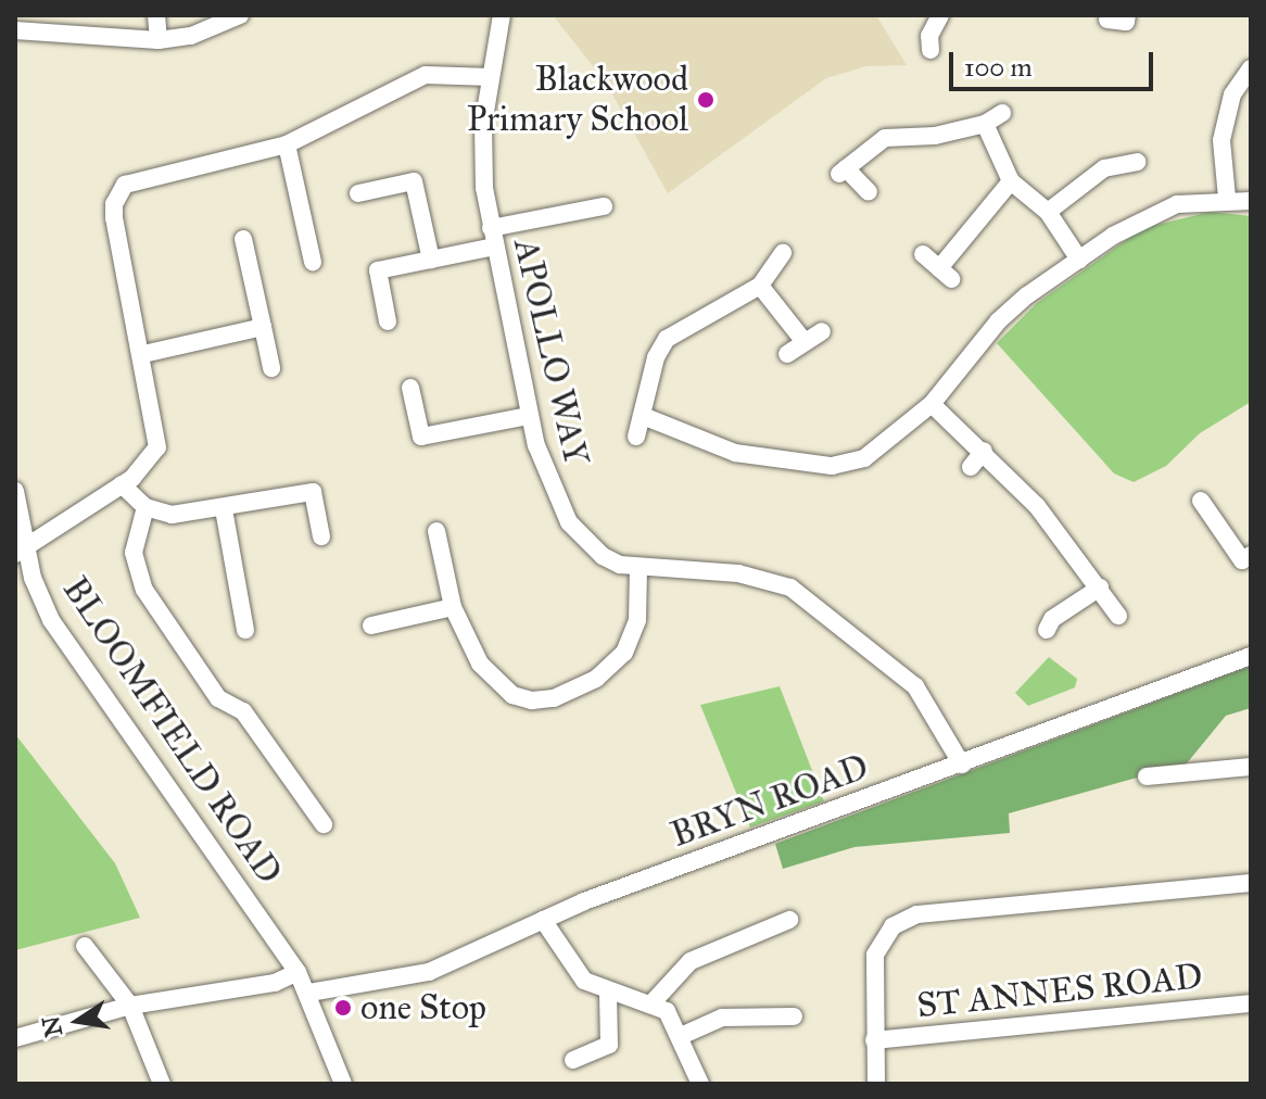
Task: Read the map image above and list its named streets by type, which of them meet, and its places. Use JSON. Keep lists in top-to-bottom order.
{
  "streets": {
    "street": [
      "APOLLO WAY",
      "BLOOMFIELD ROAD",
      "BRYN ROAD",
      "ST ANNES ROAD"
    ]
  },
  "crossings": [
    ["APOLLO WAY", "BRYN ROAD"],
    ["BLOOMFIELD ROAD", "BRYN ROAD"]
  ],
  "places": ["Blackwood Primary School", "one Stop"],
  "scale_bar": "100 m",
  "north": "left"
}
